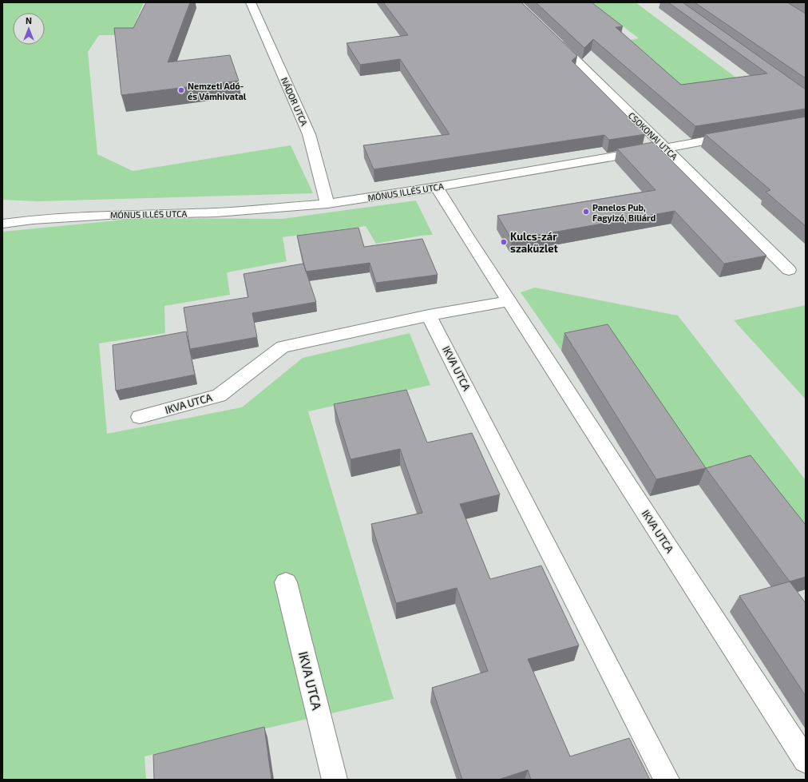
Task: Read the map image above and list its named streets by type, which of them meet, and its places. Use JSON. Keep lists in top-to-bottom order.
{
  "streets": {
    "street": [
      "NÁDOR UTCA",
      "CSOKONAI UTCA",
      "MÓNUS ILLÉS UTCA",
      "IKVA UTCA"
    ]
  },
  "crossings": [
    ["NÁDOR UTCA", "MÓNUS ILLÉS UTCA"],
    ["CSOKONAI UTCA", "MÓNUS ILLÉS UTCA"],
    ["MÓNUS ILLÉS UTCA", "IKVA UTCA"]
  ],
  "places": ["Nemzeti Adó- és Vámhivatal", "Panelos Pub, Fagyizó, Biliárd", "Kulcs-zár szaküzlet"],
  "north": "top"
}
